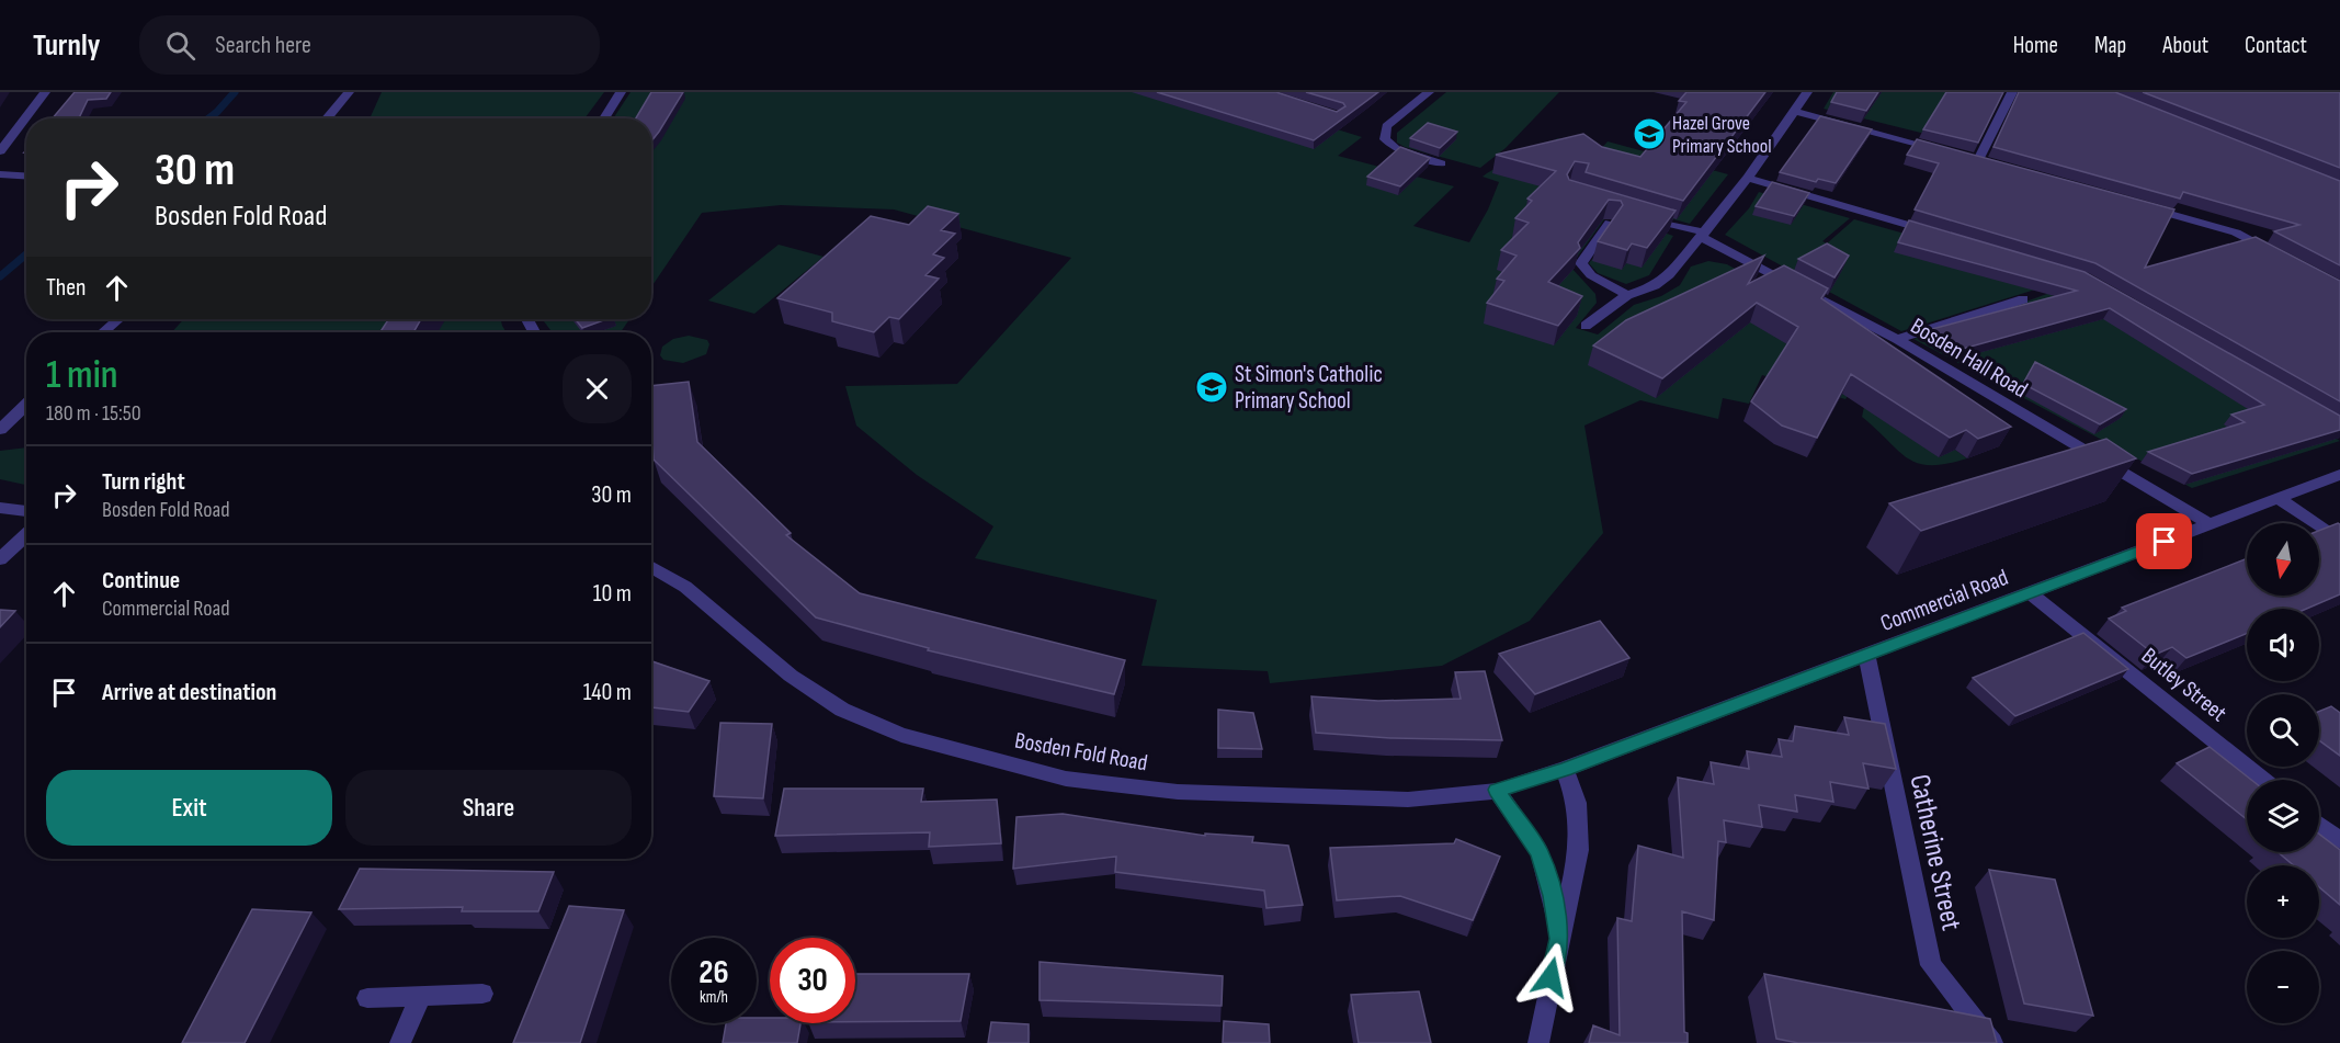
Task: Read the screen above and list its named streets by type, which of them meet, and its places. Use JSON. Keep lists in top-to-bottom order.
{
  "streets": {
    "street": [
      "Bosden Hall Road",
      "Commercial Road",
      "Butley Street",
      "Bosden Fold Road",
      "Catherine Street"
    ]
  },
  "crossings": [
    ["Bosden Hall Road", "Commercial Road"],
    ["Commercial Road", "Butley Street"],
    ["Commercial Road", "Bosden Fold Road"],
    ["Commercial Road", "Catherine Street"]
  ],
  "places": {
    "school or university": ["Hazel Grove Primary School", "St Simon's Catholic Primary School"]
  },
  "north": "bottom",
  "page": {
    "header": "Turnly",
    "search": "Search here",
    "nav": [
      "Home",
      "Map",
      "About",
      "Contact"
    ],
    "turn": ["30 m", "Bosden Fold Road"],
    "then": "Then",
    "heading": ["1 min", "180 m · 15:50"],
    "list": [
      {
        "name": "Turn right",
        "note": "Bosden Fold Road",
        "value": "30 m"
      },
      {
        "name": "Continue",
        "note": "Commercial Road",
        "value": "10 m"
      },
      {
        "name": "Arrive at destination",
        "value": "140 m"
      }
    ],
    "map_buttons": ["+", "−"],
    "buttons": ["Exit", "Share"],
    "speed": "26 km/h",
    "limit": "30"
  }
}
